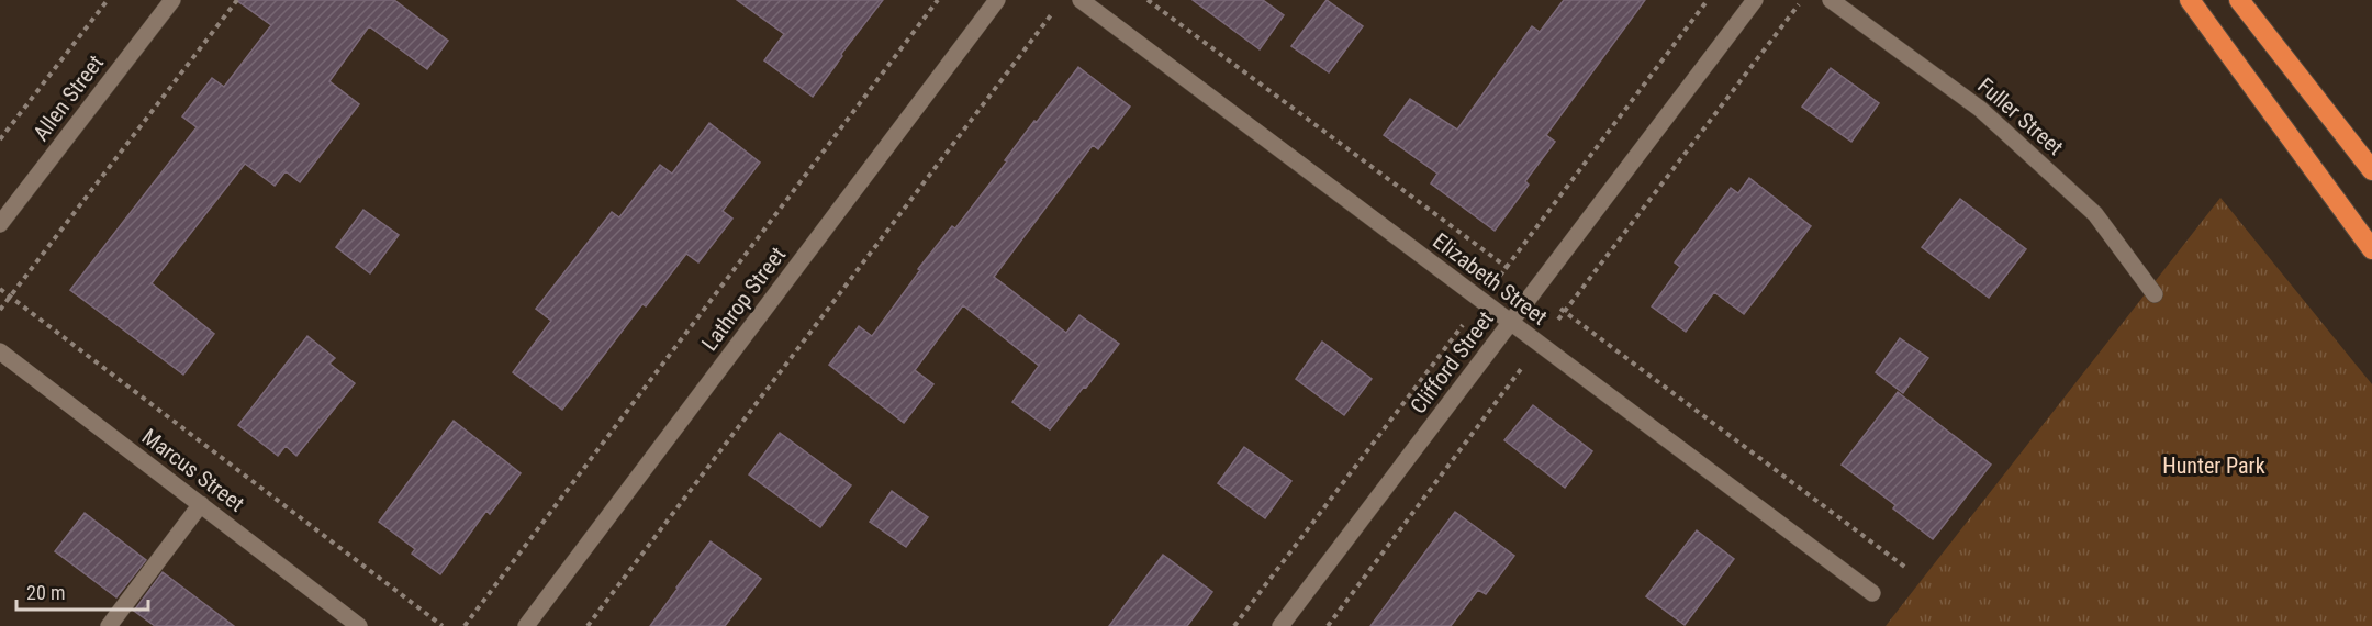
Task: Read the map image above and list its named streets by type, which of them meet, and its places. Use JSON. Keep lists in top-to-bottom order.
{
  "streets": {
    "street": [
      "Allen Street",
      "Fuller Street",
      "Elizabeth Street",
      "Lathrop Street",
      "Clifford Street",
      "Marcus Street"
    ]
  },
  "crossings": [
    ["Elizabeth Street", "Clifford Street"]
  ],
  "parks": ["Hunter Park"],
  "scale_bar": "20 m"
}
